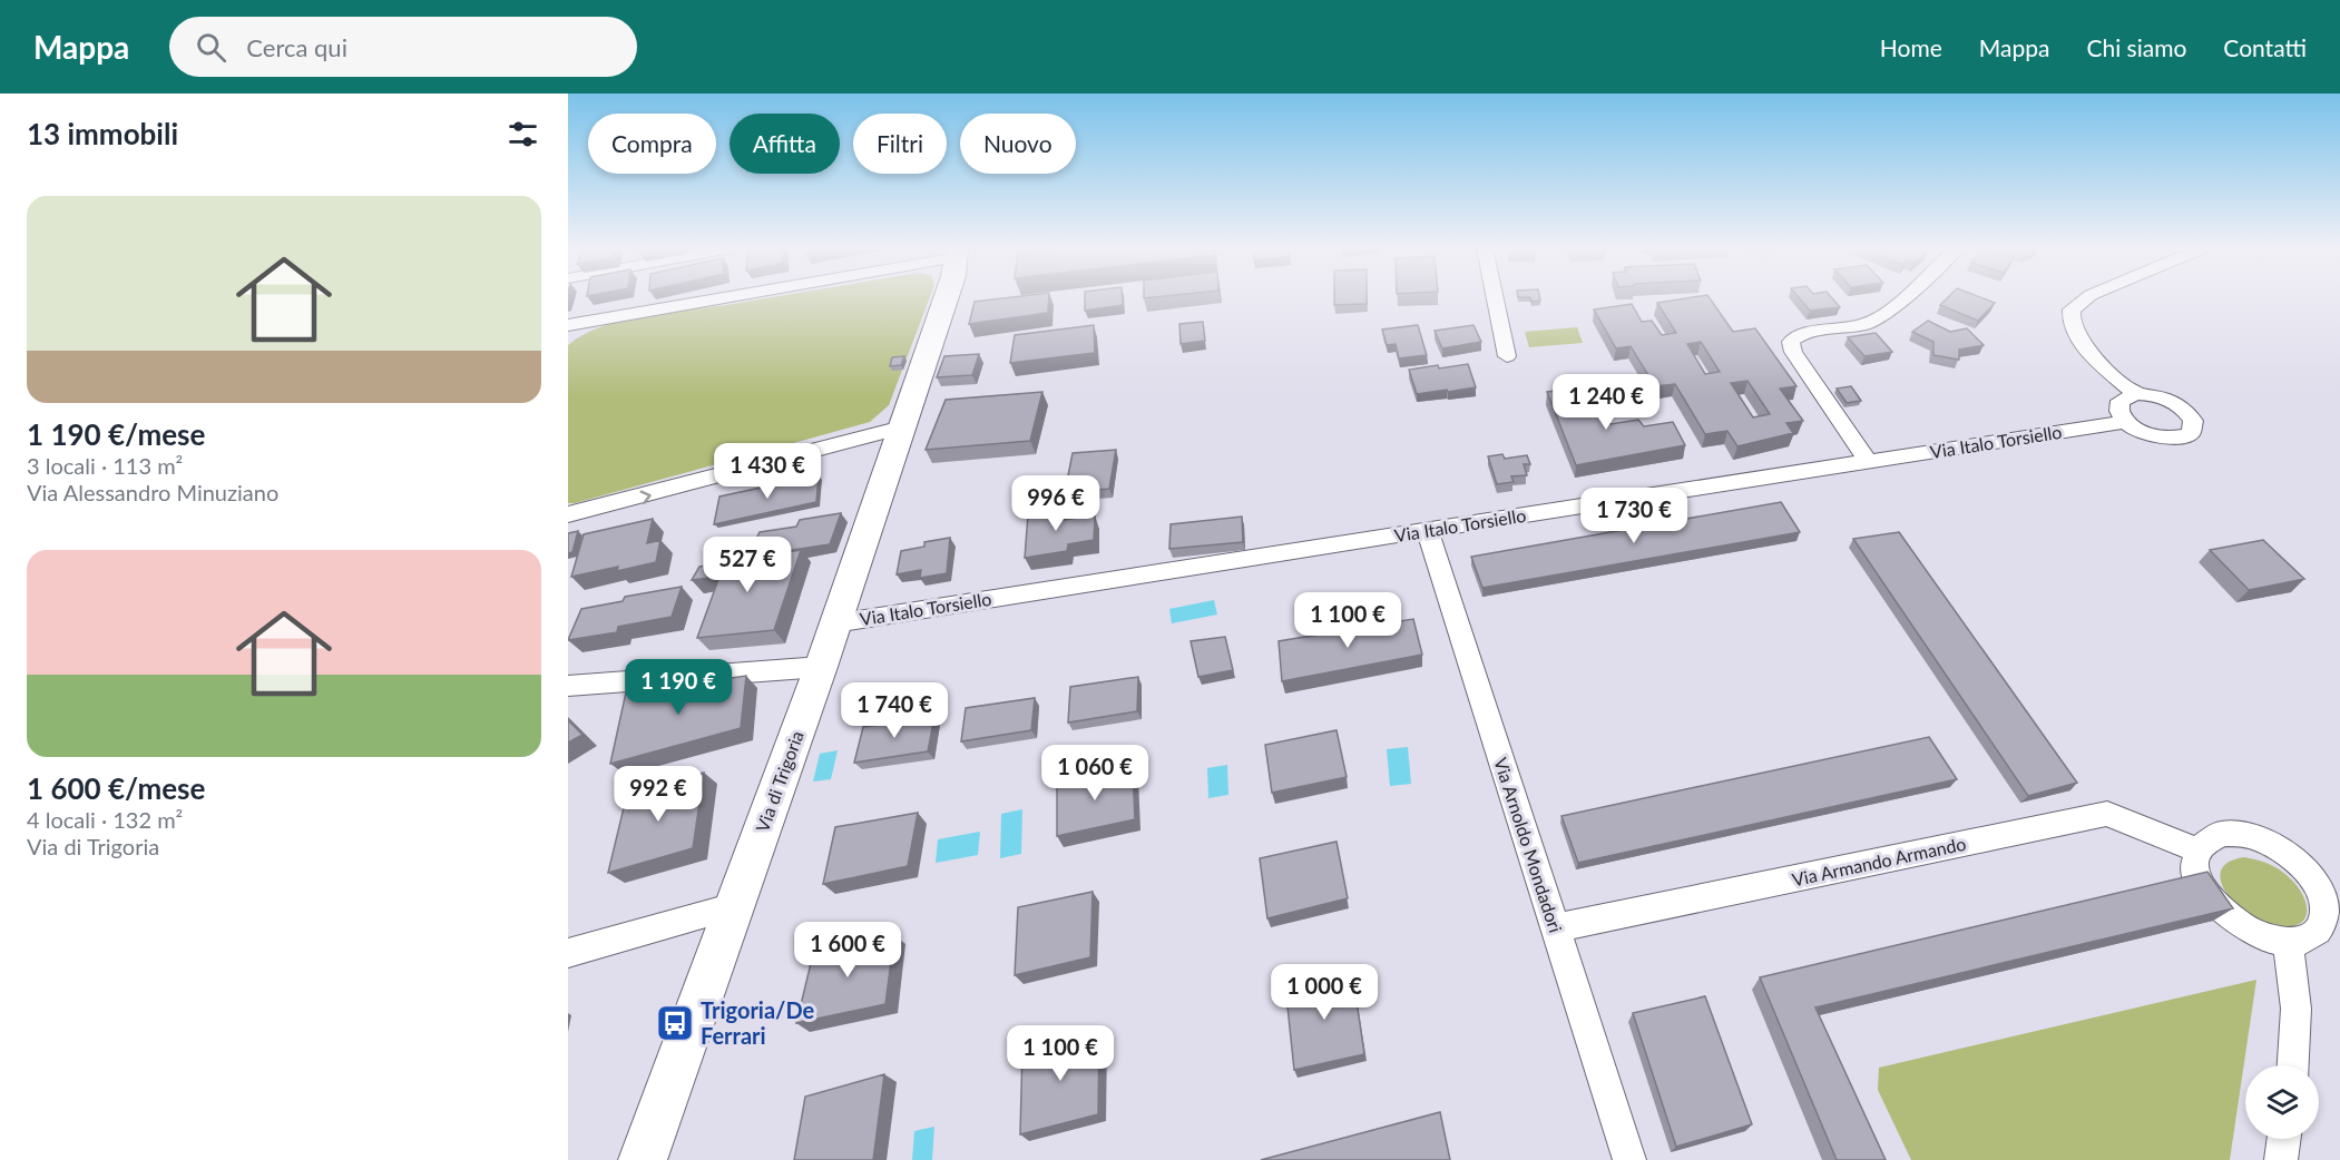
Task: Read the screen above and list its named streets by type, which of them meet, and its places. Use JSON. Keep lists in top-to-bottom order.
{
  "streets": {
    "street": [
      "Via Italo Torsiello",
      "Via di Trigoria",
      "Via Arnoldo Mondadori",
      "Via Armando Armando"
    ]
  },
  "crossings": [
    ["Via Italo Torsiello", "Via di Trigoria"],
    ["Via Italo Torsiello", "Via Arnoldo Mondadori"],
    ["Via Arnoldo Mondadori", "Via Armando Armando"]
  ],
  "places": {
    "bus stop": ["Trigoria/De Ferrari"]
  },
  "page": {
    "header": "Mappa",
    "search": "Cerca qui",
    "nav": [
      "Home",
      "Mappa",
      "Chi siamo",
      "Contatti"
    ],
    "heading": "13 immobili",
    "chip": [
      "Compra",
      "Affitta",
      "Filtri",
      "Nuovo"
    ],
    "list": [
      {
        "name": "1 190 €/mese",
        "note": "3 locali · 113 m² · Via Alessandro Minuziano"
      },
      {
        "name": "1 600 €/mese",
        "note": "4 locali · 132 m² · Via di Trigoria"
      }
    ],
    "price": [
      "1 240 €",
      "1 430 €",
      "996 €",
      "1 730 €",
      "527 €",
      "1 100 €",
      "1 190 €",
      "1 740 €",
      "1 060 €",
      "992 €",
      "1 600 €",
      "1 000 €",
      "1 100 €"
    ]
  }
}
